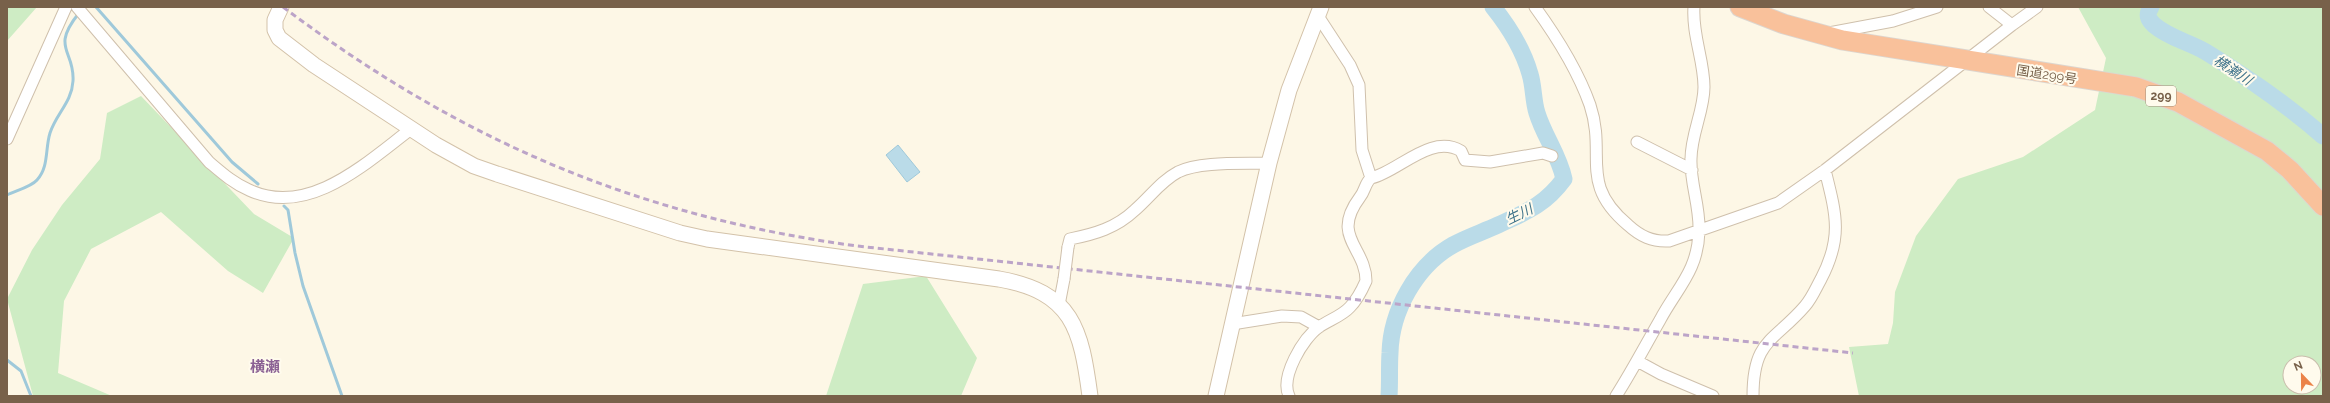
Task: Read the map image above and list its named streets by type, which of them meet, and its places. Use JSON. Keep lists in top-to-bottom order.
{
  "streets": {
    "highway": ["国道299号", "299"]
  },
  "districts": ["横瀬"],
  "water": ["横瀬川", "生川"],
  "north": "top"
}
